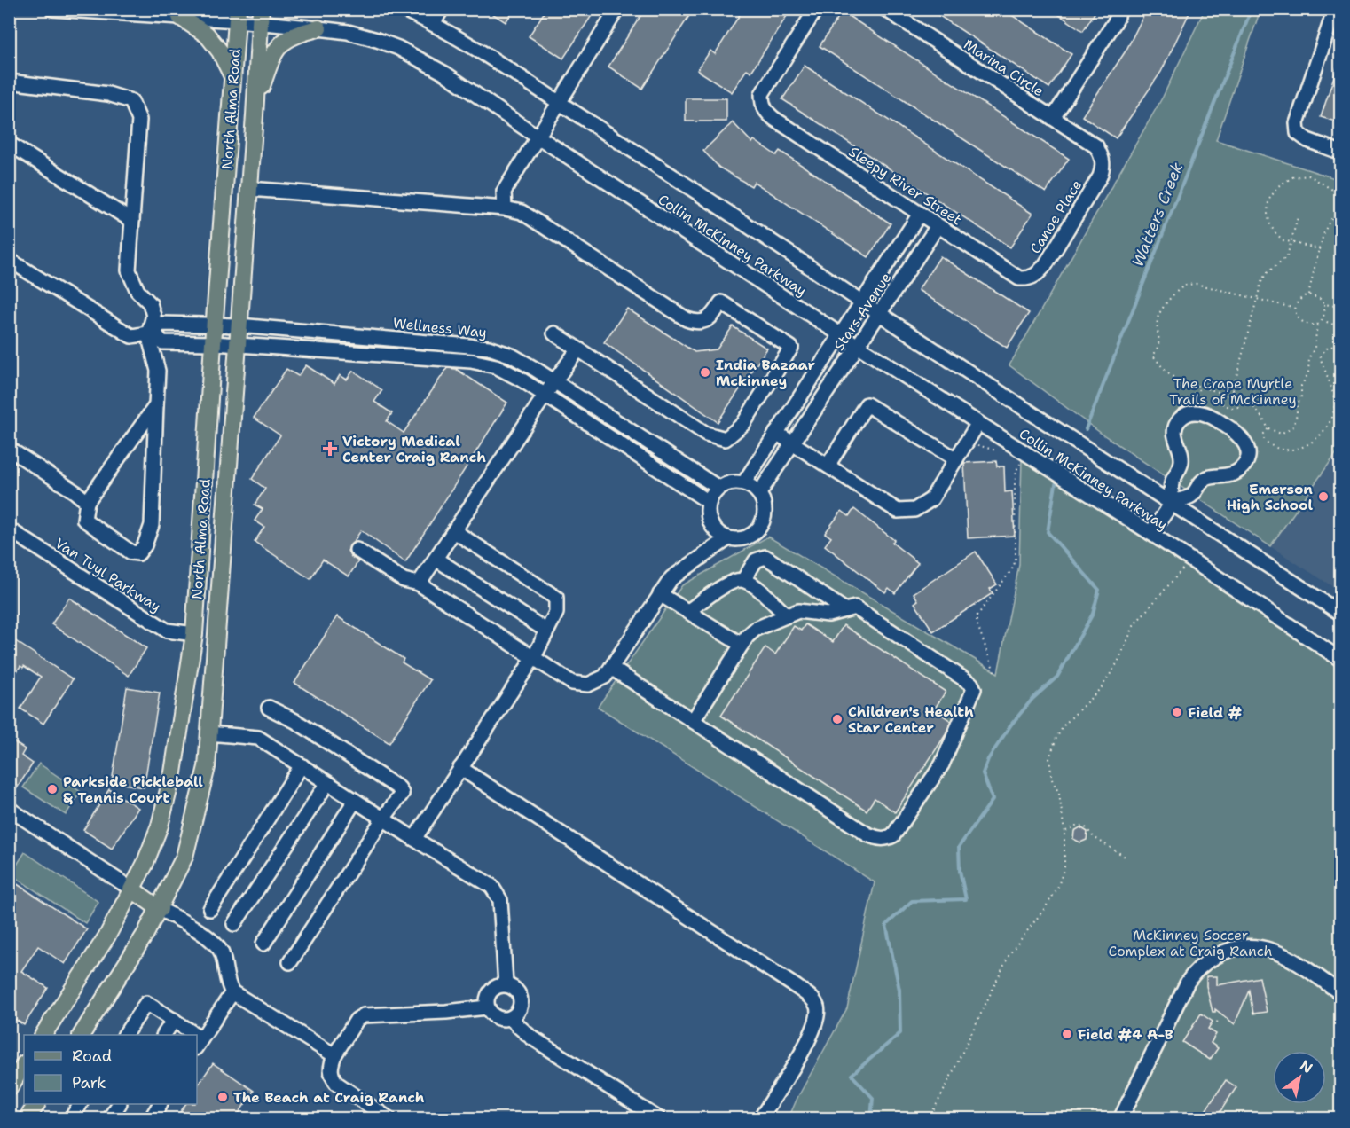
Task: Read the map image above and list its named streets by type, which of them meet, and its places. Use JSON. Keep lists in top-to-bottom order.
{
  "streets": {
    "main road": ["North Alma Road"],
    "street": [
      "Marina Circle",
      "Sleepy River Street",
      "Canoe Place",
      "Collin McKinney Parkway",
      "Stars Avenue",
      "Wellness Way",
      "Van Tuyl Parkway"
    ]
  },
  "crossings": [
    ["Marina Circle", "Canoe Place"],
    ["North Alma Road", "Collin McKinney Parkway"],
    ["North Alma Road", "Wellness Way"],
    ["North Alma Road", "Van Tuyl Parkway"],
    ["Sleepy River Street", "Canoe Place"],
    ["Sleepy River Street", "Stars Avenue"],
    ["Collin McKinney Parkway", "Stars Avenue"],
    ["Stars Avenue", "Wellness Way"]
  ],
  "water": ["Watters Creek"],
  "parks": ["The Crape Myrtle Trails of McKinney", "McKinney Soccer Complex at Craig Ranch"],
  "places": {
    "other": [
      "India Bazaar Mckinney",
      "Emerson High School",
      "Field #",
      "Children's Health Star Center",
      "Parkside Pickleball & Tennis Court",
      "Field #4 A-B",
      "The Beach at Craig Ranch"
    ],
    "health": ["Victory Medical Center Craig Ranch"]
  },
  "legend": ["Road", "Park"],
  "north": "top right"
}
